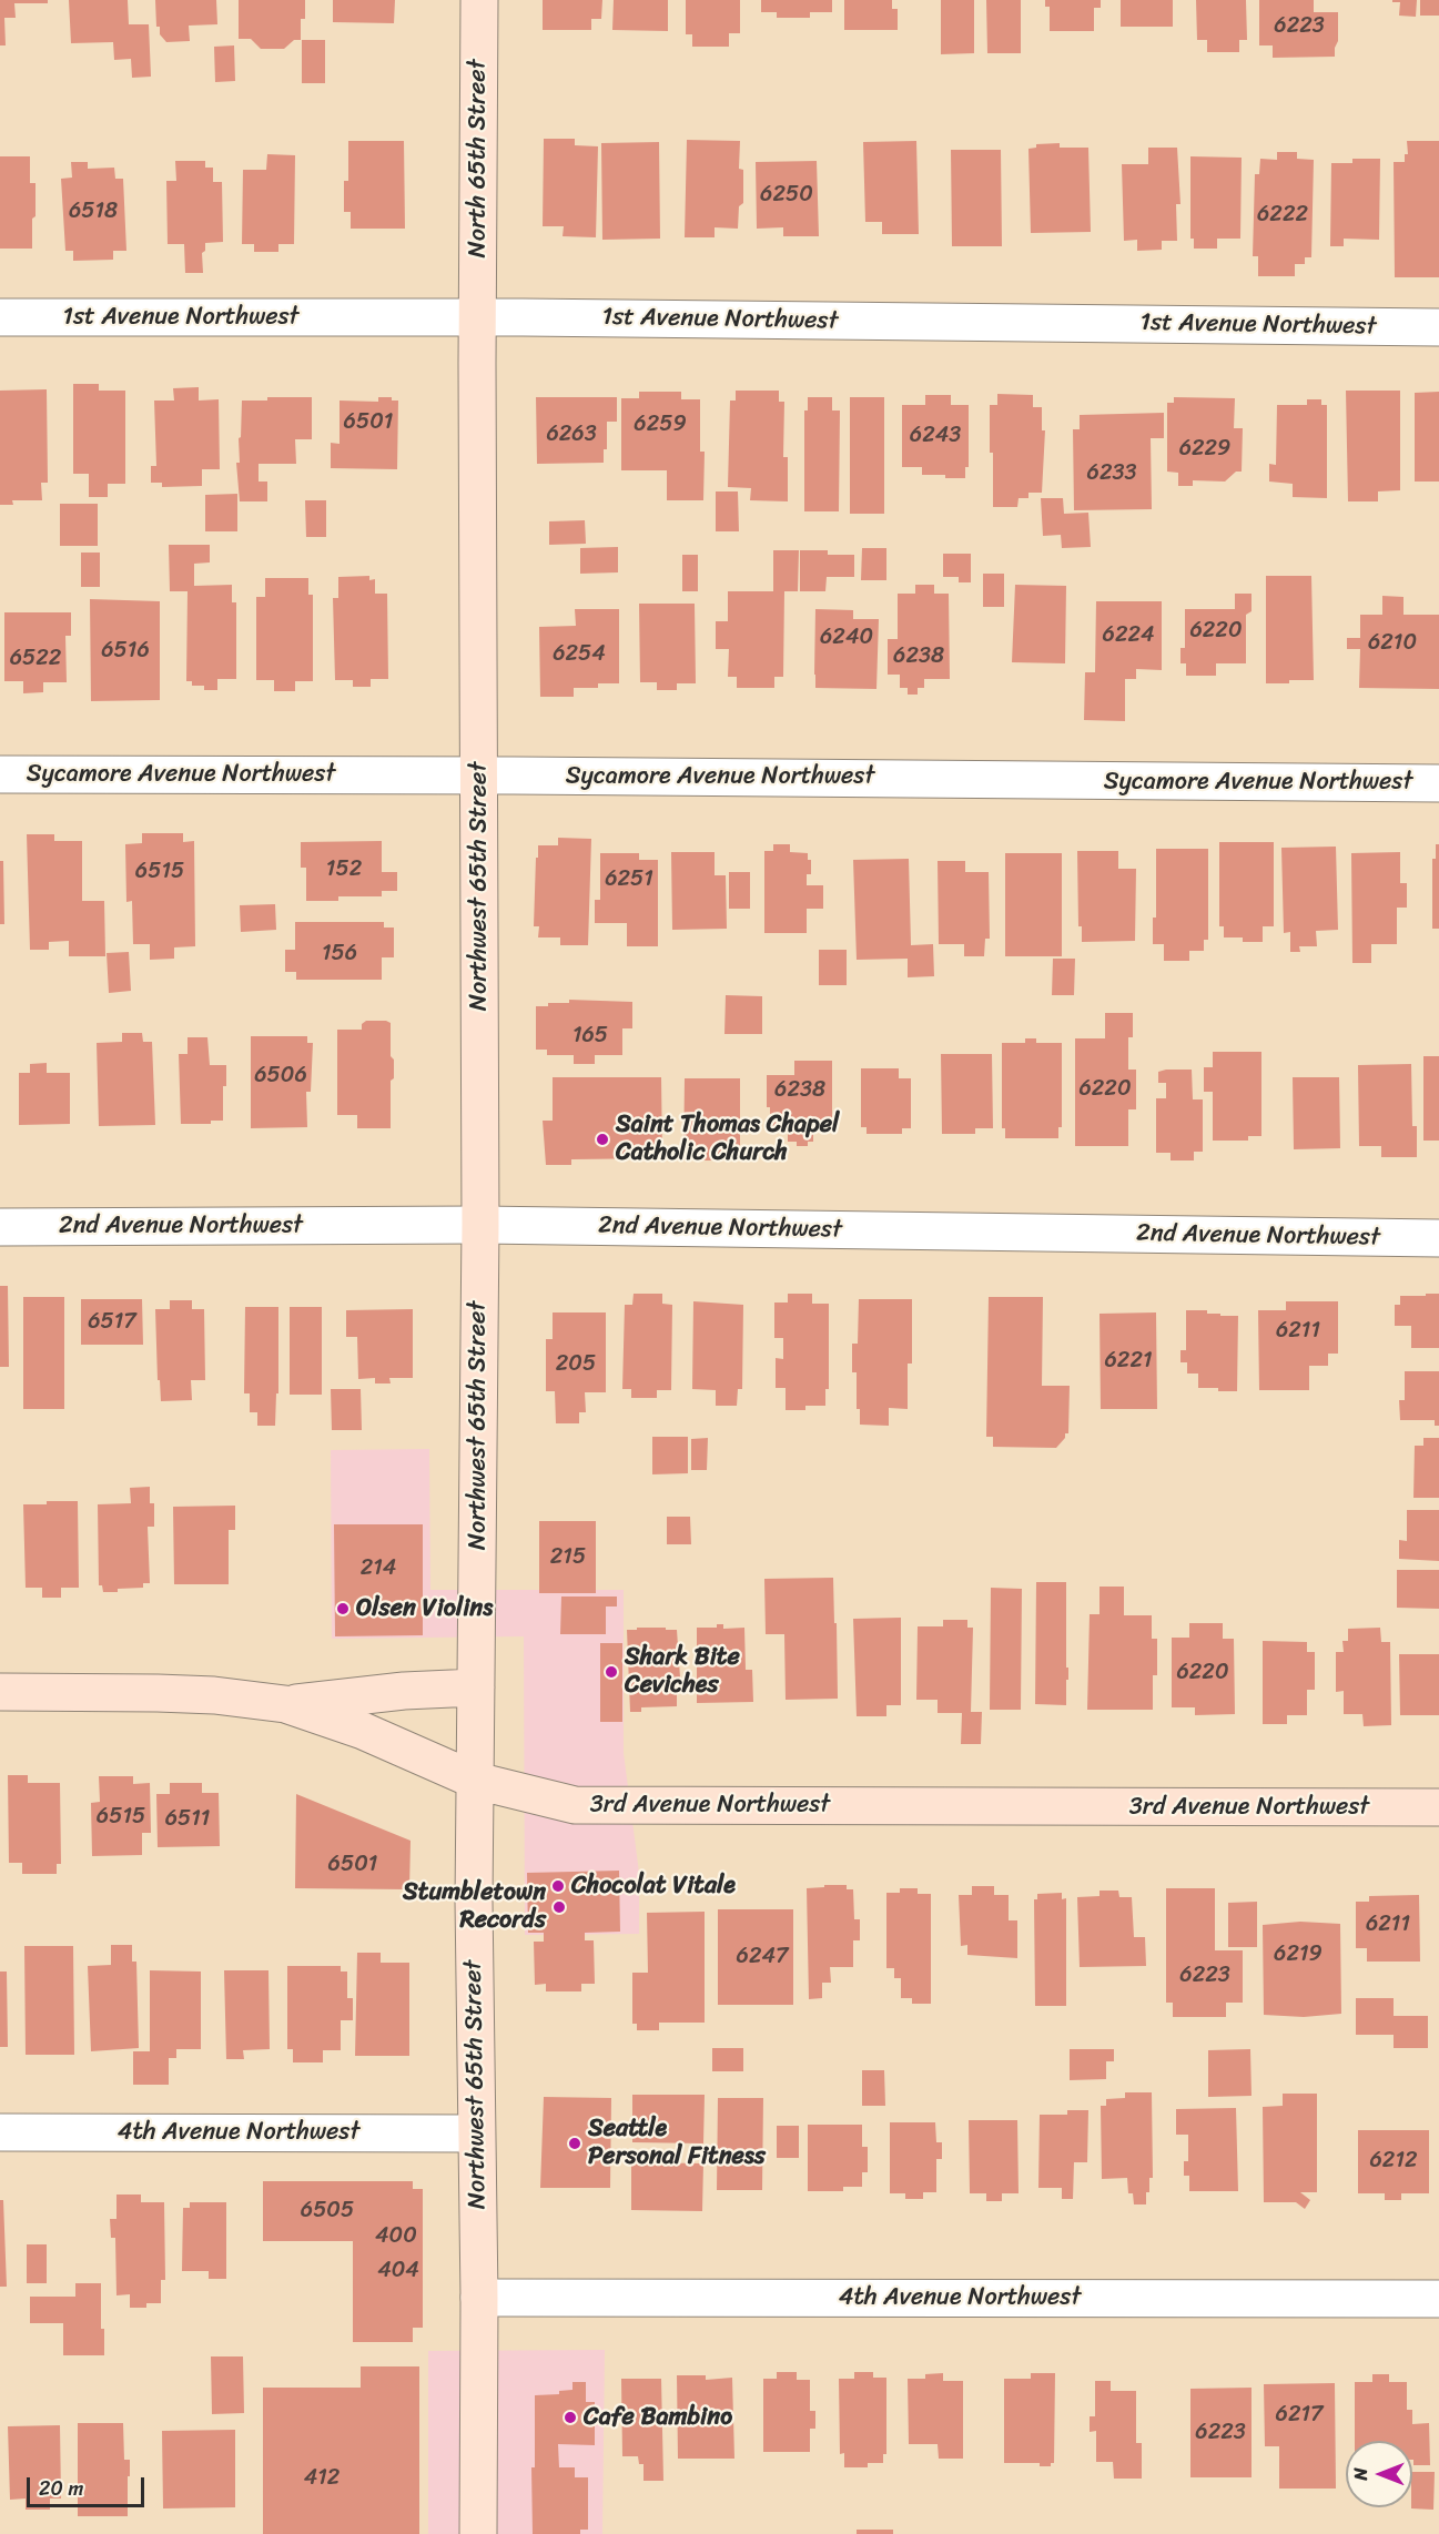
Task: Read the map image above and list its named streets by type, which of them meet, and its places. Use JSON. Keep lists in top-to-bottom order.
{
  "streets": {
    "street": [
      "North 65th Street",
      "1st Avenue Northwest",
      "Sycamore Avenue Northwest",
      "Northwest 65th Street",
      "2nd Avenue Northwest",
      "3rd Avenue Northwest",
      "4th Avenue Northwest"
    ]
  },
  "crossings": [
    ["North 65th Street", "1st Avenue Northwest"],
    ["North 65th Street", "Northwest 65th Street"],
    ["1st Avenue Northwest", "Northwest 65th Street"],
    ["Sycamore Avenue Northwest", "Northwest 65th Street"],
    ["Northwest 65th Street", "2nd Avenue Northwest"],
    ["Northwest 65th Street", "3rd Avenue Northwest"],
    ["Northwest 65th Street", "4th Avenue Northwest"]
  ],
  "places": [
    "Saint Thomas Chapel Catholic Church",
    "Olsen Violins",
    "Shark Bite Ceviches",
    "Chocolat Vitale",
    "Stumbletown Records",
    "Seattle Personal Fitness",
    "Cafe Bambino"
  ],
  "house_numbers": [
    "6223",
    "6250",
    "6518",
    "6222",
    "6501",
    "6259",
    "6263",
    "6243",
    "6229",
    "6233",
    "6220",
    "6224",
    "6240",
    "6210",
    "6516",
    "6254",
    "6238",
    "6522",
    "152",
    "6515",
    "6251",
    "156",
    "165",
    "6506",
    "6220",
    "6238",
    "6517",
    "6211",
    "6221",
    "205",
    "215",
    "214",
    "6220",
    "6515",
    "6511",
    "6501",
    "6211",
    "6219",
    "6247",
    "6223",
    "6212",
    "6505",
    "400",
    "404",
    "6217",
    "6223",
    "412"
  ],
  "scale_bar": "20 m",
  "north": "left"
}
